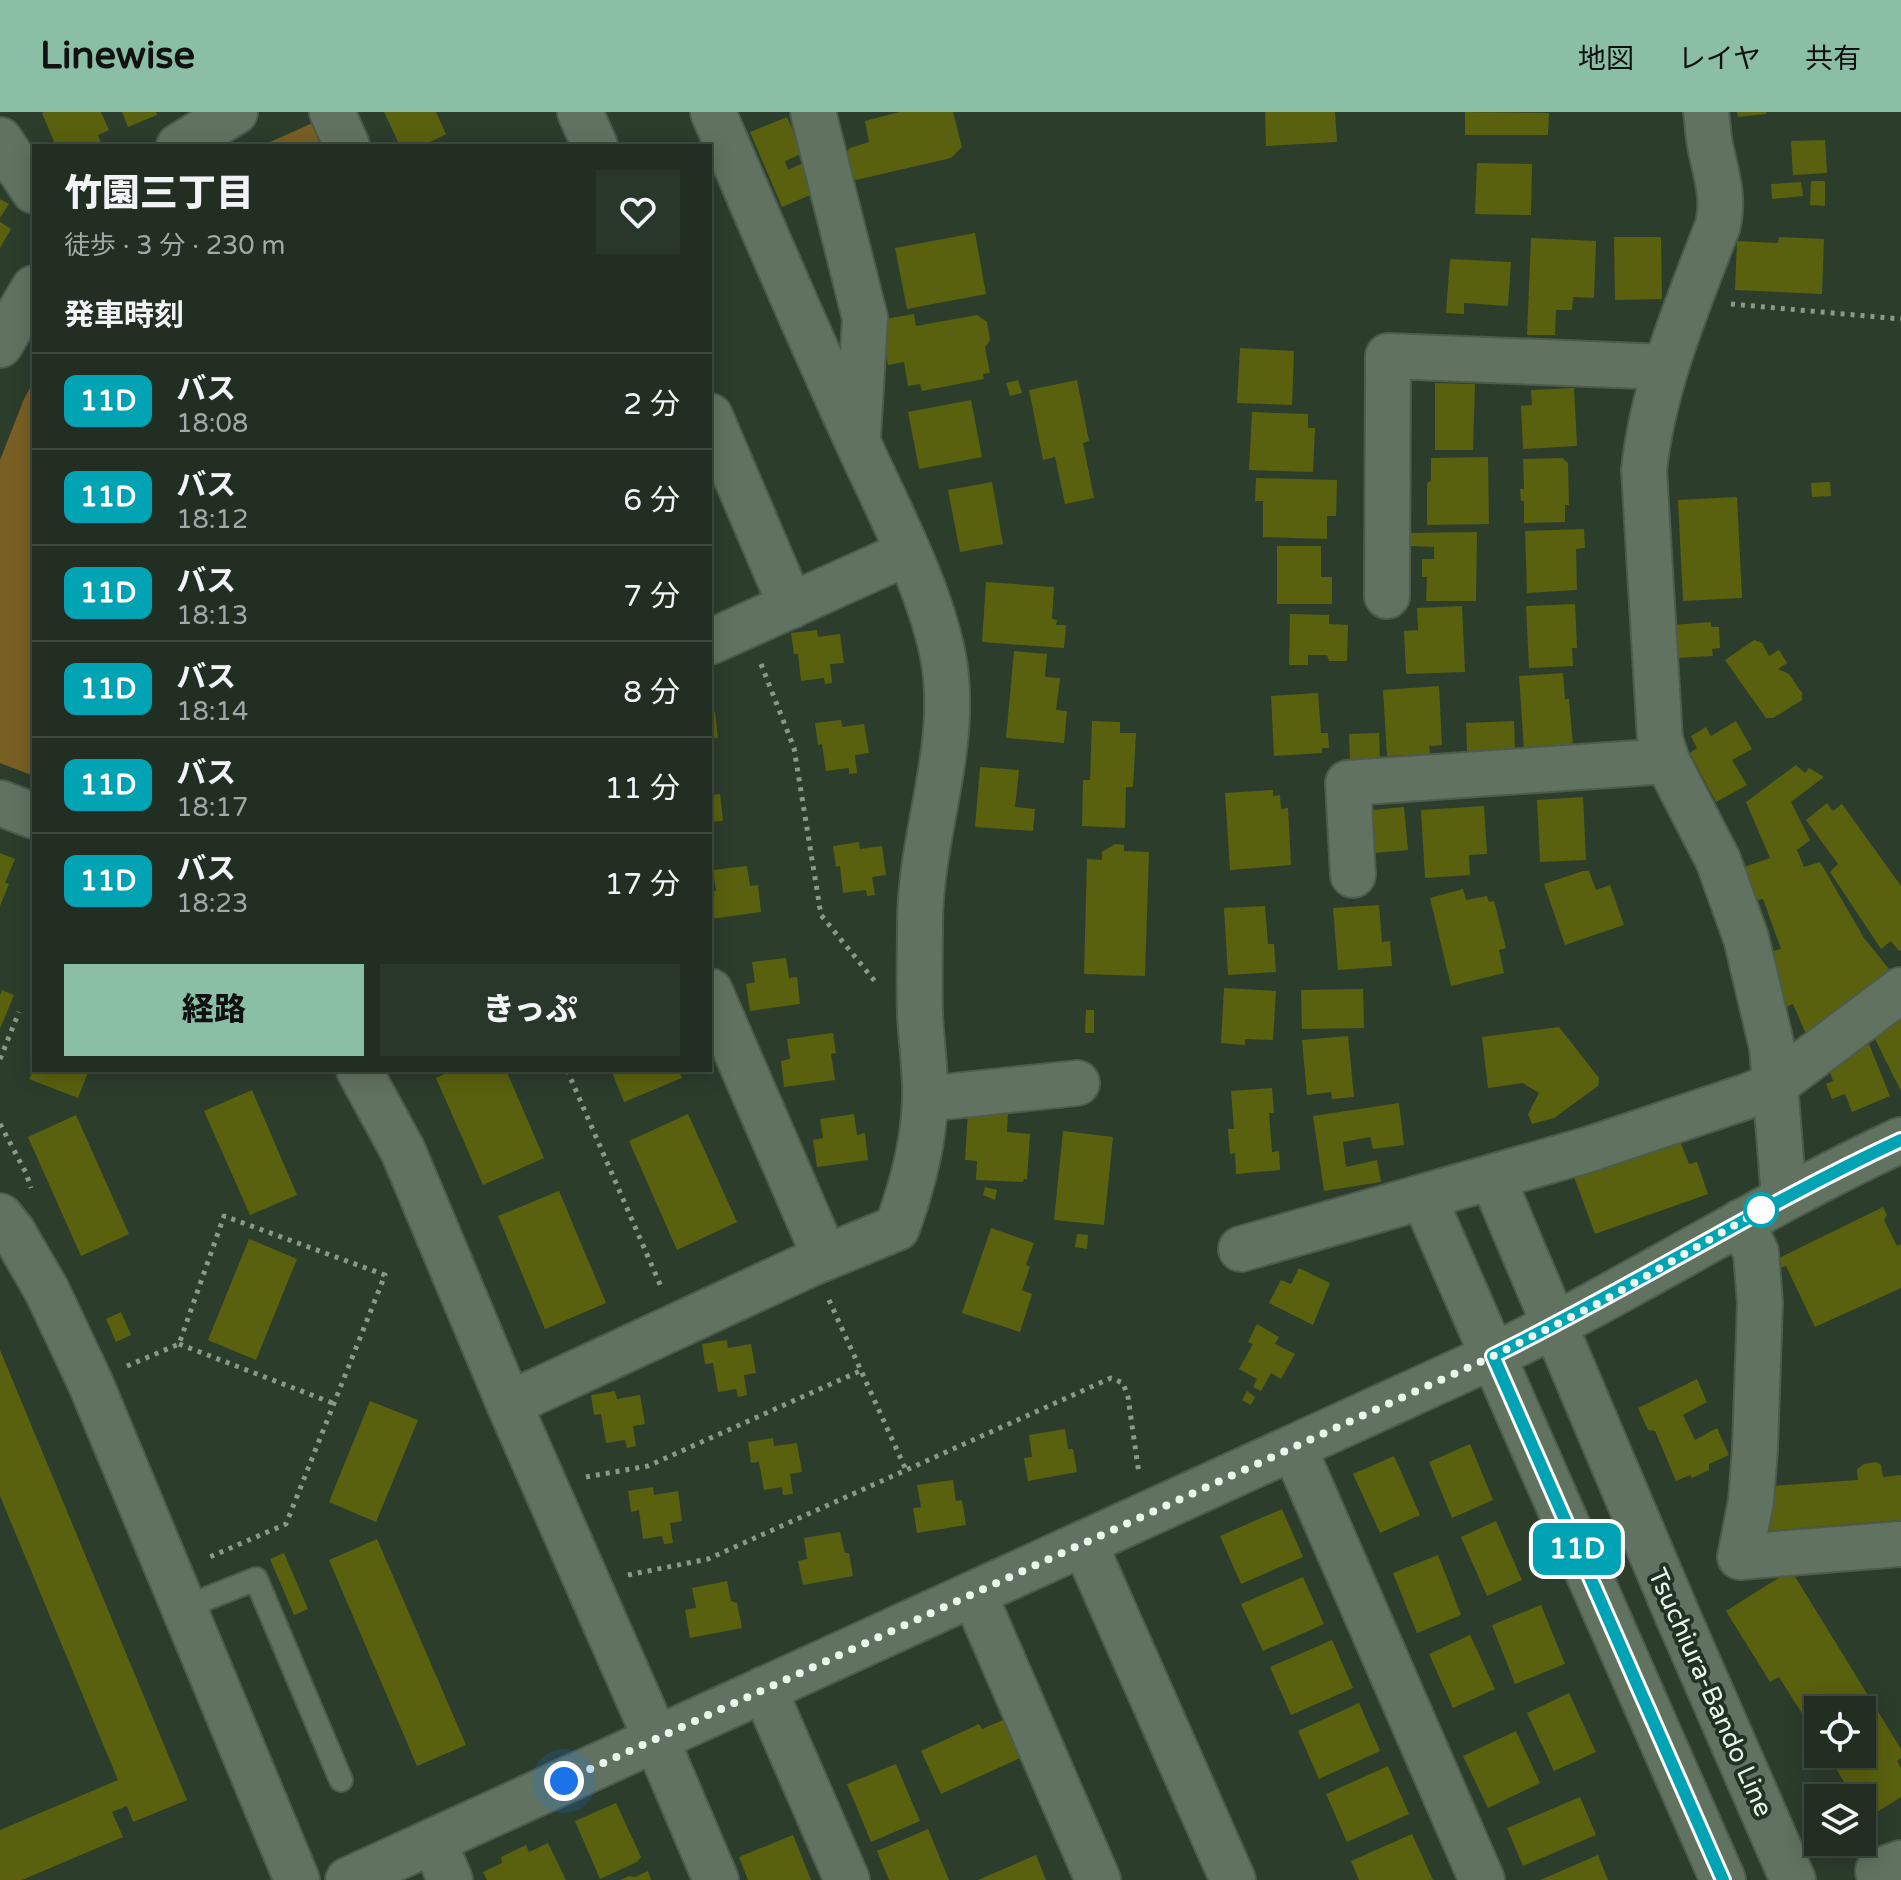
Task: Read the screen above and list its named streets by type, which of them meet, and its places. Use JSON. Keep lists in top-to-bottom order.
{
  "streets": {
    "street": ["Tsuchiura-Bando Line"]
  },
  "lines": ["bus line 11D"],
  "page": {
    "header": "Linewise",
    "nav": ["地図", "レイヤ", "共有"],
    "on_map": "11D",
    "heading": [
      ["竹園三丁目", "徒歩 · 3 分 · 230 m"],
      "発車時刻"
    ],
    "list": [
      {
        "mark": "11D",
        "name": "バス",
        "note": "18:08",
        "value": "2 分"
      },
      {
        "mark": "11D",
        "name": "バス",
        "note": "18:12",
        "value": "6 分"
      },
      {
        "mark": "11D",
        "name": "バス",
        "note": "18:13",
        "value": "7 分"
      },
      {
        "mark": "11D",
        "name": "バス",
        "note": "18:14",
        "value": "8 分"
      },
      {
        "mark": "11D",
        "name": "バス",
        "note": "18:17",
        "value": "11 分"
      },
      {
        "mark": "11D",
        "name": "バス",
        "note": "18:23",
        "value": "17 分"
      }
    ],
    "buttons": ["経路", "きっぷ"]
  }
}
